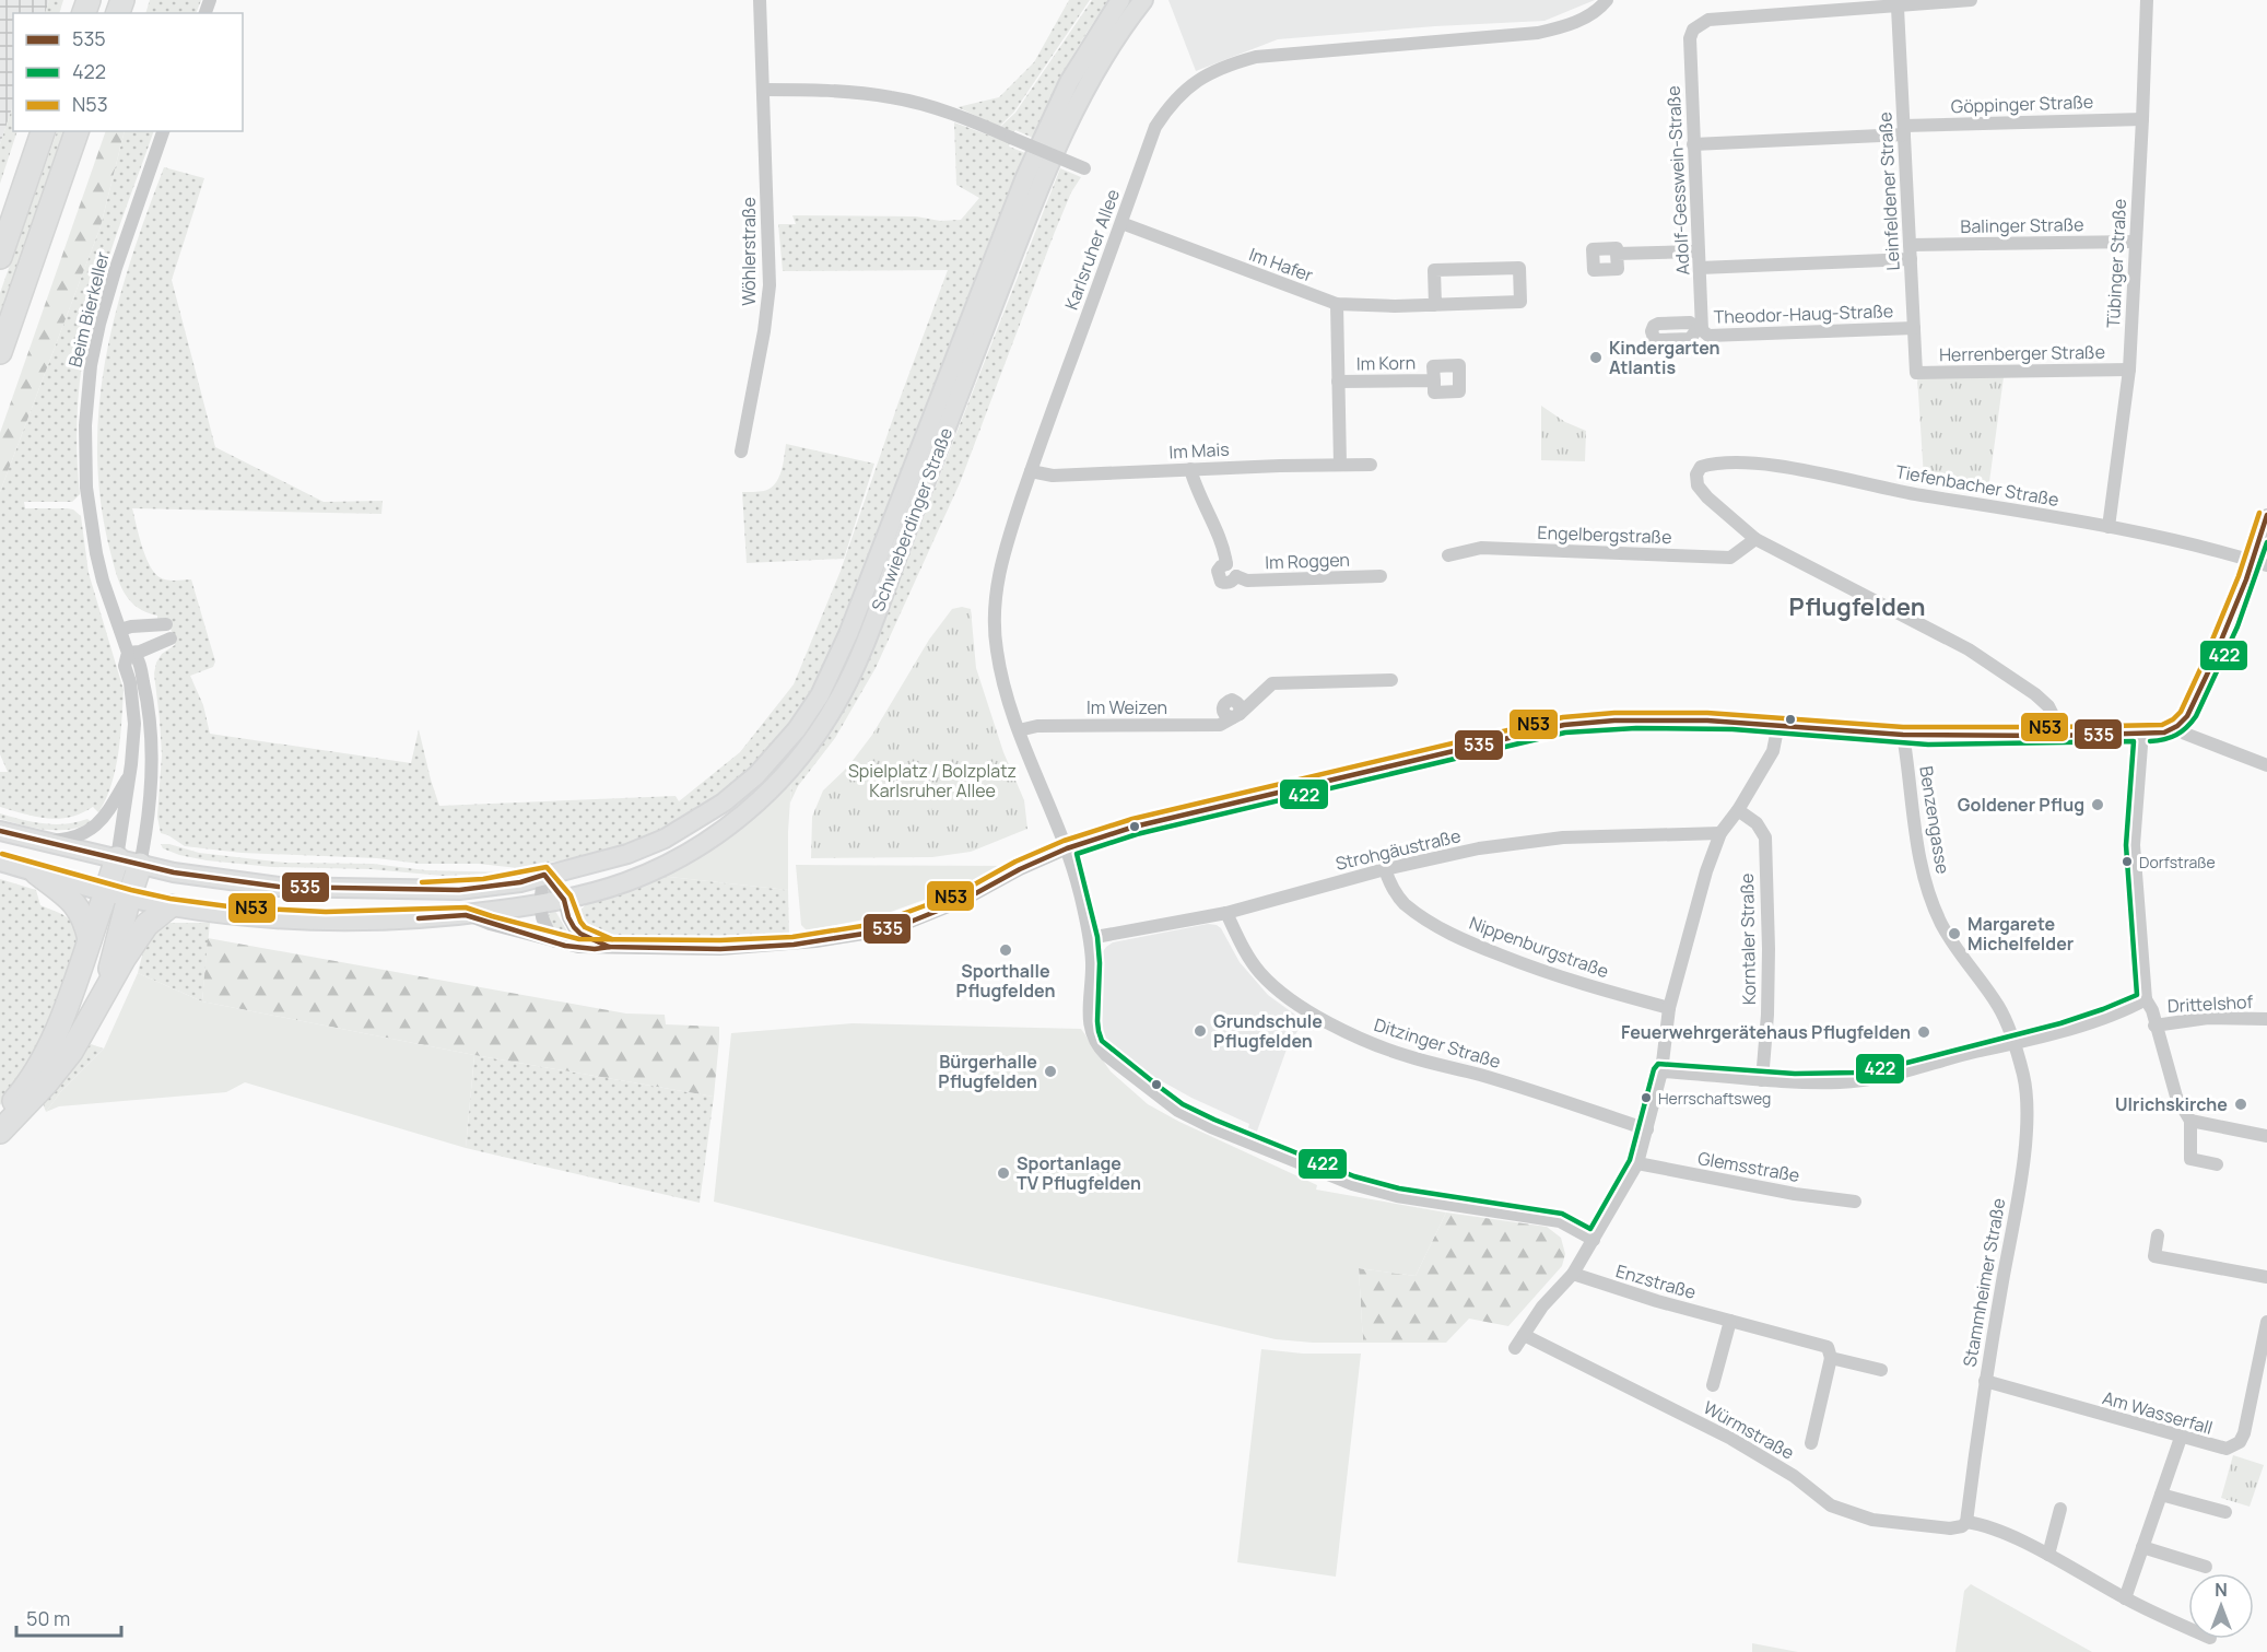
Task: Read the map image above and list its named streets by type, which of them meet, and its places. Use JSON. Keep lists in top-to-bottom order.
{
  "streets": {
    "main road": ["Schwieberdinger Straße"],
    "street": [
      "Göppinger Straße",
      "Adolf-Gesswein-Straße",
      "Leinfeldener Straße",
      "Balinger Straße",
      "Karlsruher Allee",
      "Wöhlerstraße",
      "Tübinger Straße",
      "Im Hafer",
      "Beim Bierkeller",
      "Theodor-Haug-Straße",
      "Herrenberger Straße",
      "Im Korn",
      "Im Mais",
      "Tiefenbacher Straße",
      "Engelbergstraße",
      "Im Roggen",
      "Im Weizen",
      "Benzengasse",
      "Strohgäustraße",
      "Korntaler Straße",
      "Nippenburgstraße",
      "Drittelshof",
      "Ditzinger Straße",
      "Glemsstraße",
      "Enzstraße",
      "Stammheimer Straße",
      "Am Wasserfall",
      "Würmstraße"
    ]
  },
  "crossings": [
    ["Göppinger Straße", "Adolf-Gesswein-Straße"],
    ["Göppinger Straße", "Leinfeldener Straße"],
    ["Göppinger Straße", "Tübinger Straße"],
    ["Adolf-Gesswein-Straße", "Leinfeldener Straße"],
    ["Adolf-Gesswein-Straße", "Balinger Straße"],
    ["Adolf-Gesswein-Straße", "Theodor-Haug-Straße"],
    ["Leinfeldener Straße", "Balinger Straße"],
    ["Leinfeldener Straße", "Theodor-Haug-Straße"],
    ["Leinfeldener Straße", "Herrenberger Straße"],
    ["Balinger Straße", "Tübinger Straße"],
    ["Karlsruher Allee", "Im Hafer"],
    ["Karlsruher Allee", "Im Mais"],
    ["Karlsruher Allee", "Im Weizen"],
    ["Karlsruher Allee", "Strohgäustraße"],
    ["Tübinger Straße", "Herrenberger Straße"],
    ["Tübinger Straße", "Tiefenbacher Straße"],
    ["Im Hafer", "Im Korn"],
    ["Im Korn", "Im Mais"],
    ["Im Mais", "Im Roggen"],
    ["Tiefenbacher Straße", "Engelbergstraße"],
    ["Benzengasse", "Stammheimer Straße"],
    ["Strohgäustraße", "Nippenburgstraße"],
    ["Strohgäustraße", "Ditzinger Straße"],
    ["Stammheimer Straße", "Am Wasserfall"],
    ["Stammheimer Straße", "Würmstraße"]
  ],
  "districts": ["Pflugfelden"],
  "parks": ["Spielplatz / Bolzplatz Karlsruher Allee"],
  "places": [
    "Kindergarten Atlantis",
    "Goldener Pflug",
    "Dorfstraße",
    "Margarete Michelfelder",
    "Sporthalle Pflugfelden",
    "Grundschule Pflugfelden",
    "Feuerwehrgerätehaus Pflugfelden",
    "Bürgerhalle Pflugfelden",
    "Herrschaftsweg",
    "Ulrichskirche",
    "Sportanlage TV Pflugfelden"
  ],
  "lines": ["transit line N53", "transit line 535", "transit line 422"],
  "legend": ["535", "422", "N53"],
  "scale_bar": "50 m",
  "north": "top"
}
